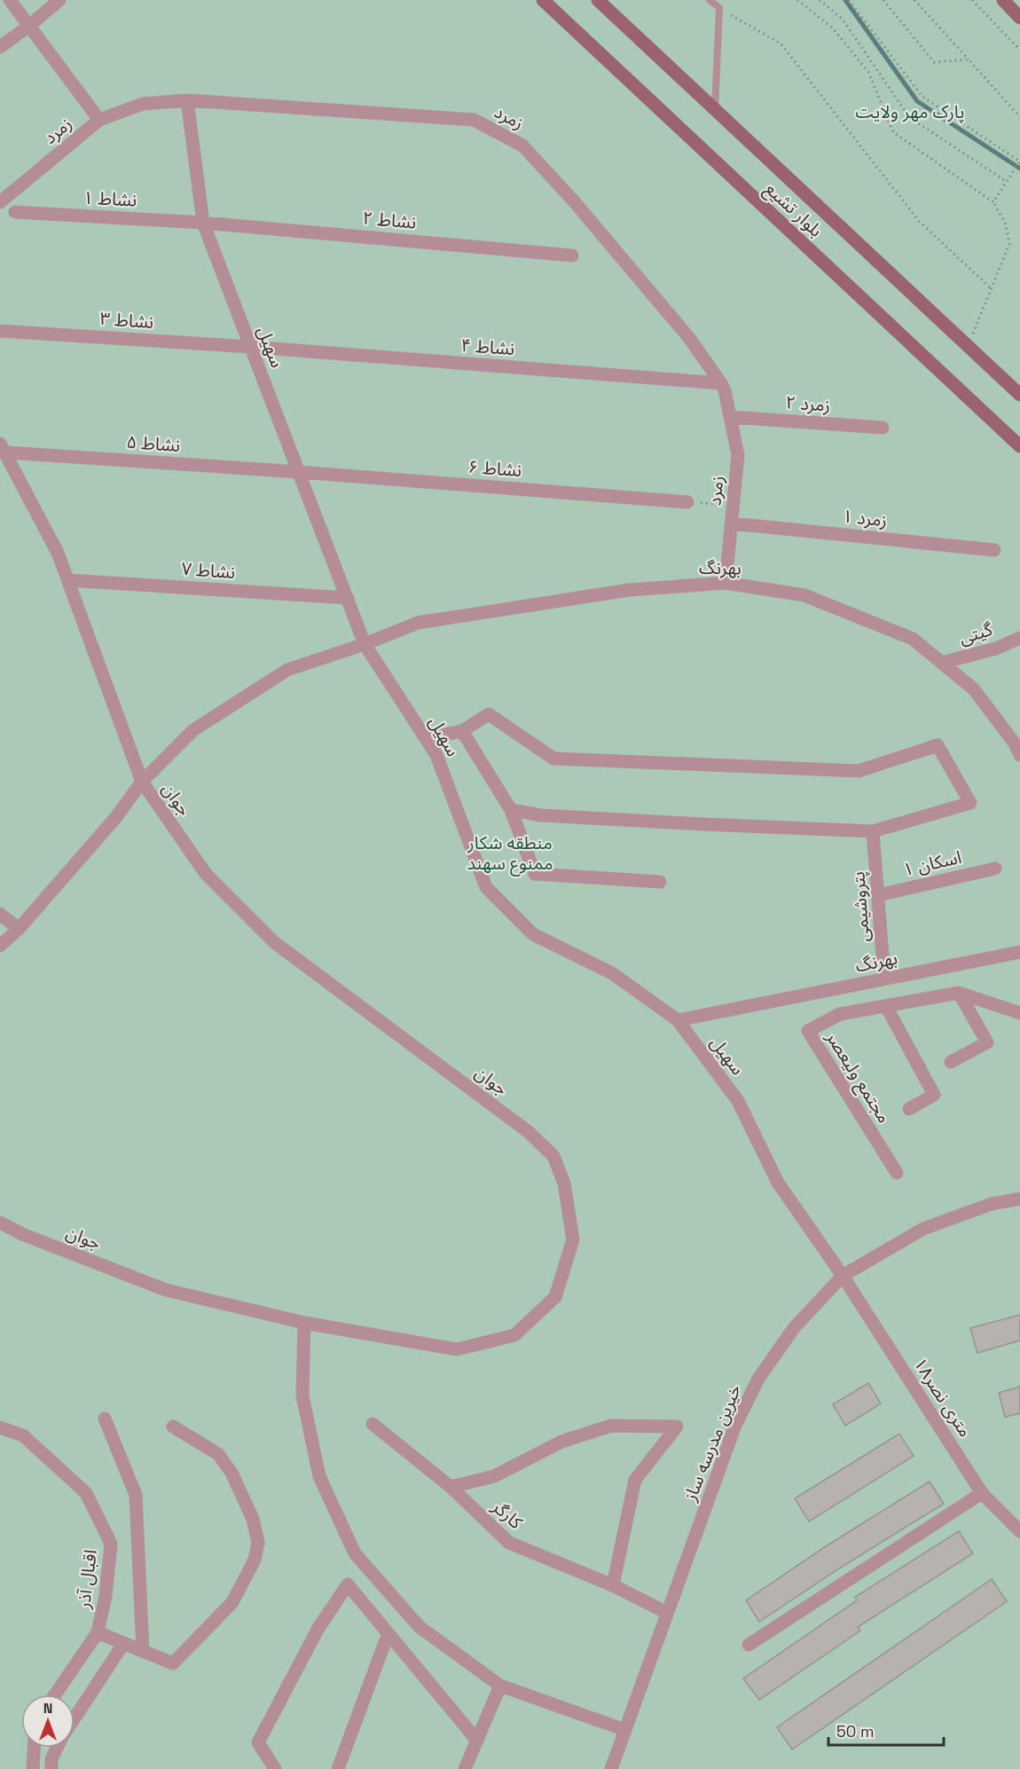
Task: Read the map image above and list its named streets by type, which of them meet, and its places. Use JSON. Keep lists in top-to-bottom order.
{
  "streets": {
    "main road": ["بلوار تشیع"],
    "street": [
      "زمرد",
      "نشاط ۱",
      "نشاط ۲",
      "نشاط ۳",
      "سهیل",
      "نشاط ۴",
      "زمرد ۲",
      "نشاط ۵",
      "نشاط ۶",
      "زمرد ۱",
      "بهرنگ",
      "نشاط ۷",
      "گیتی",
      "جوان",
      "اسکان ۱",
      "پتروشیمی",
      "مجتمع ولیعصر",
      "۱۸متری نصر",
      "خیرین مدرسه ساز",
      "کارگر",
      "اقبال آذر"
    ]
  },
  "crossings": [
    ["زمرد", "سهیل"],
    ["زمرد", "نشاط ۴"],
    ["زمرد", "زمرد ۲"],
    ["زمرد", "زمرد ۱"],
    ["زمرد", "بهرنگ"],
    ["نشاط ۱", "نشاط ۲"],
    ["نشاط ۱", "سهیل"],
    ["نشاط ۲", "سهیل"],
    ["نشاط ۳", "سهیل"],
    ["نشاط ۳", "نشاط ۴"],
    ["سهیل", "نشاط ۴"],
    ["سهیل", "نشاط ۵"],
    ["سهیل", "نشاط ۶"],
    ["سهیل", "بهرنگ"],
    ["سهیل", "نشاط ۷"],
    ["سهیل", "۱۸متری نصر"],
    ["سهیل", "خیرین مدرسه ساز"],
    ["نشاط ۵", "نشاط ۶"],
    ["نشاط ۵", "جوان"],
    ["بهرنگ", "گیتی"],
    ["بهرنگ", "جوان"],
    ["بهرنگ", "پتروشیمی"],
    ["نشاط ۷", "جوان"],
    ["اسکان ۱", "پتروشیمی"],
    ["۱۸متری نصر", "خیرین مدرسه ساز"],
    ["خیرین مدرسه ساز", "کارگر"]
  ],
  "parks": ["پارک مهر ولایت", "منطقه شکار ممنوع سهند"],
  "scale_bar": "50 m",
  "north": "top"
}
